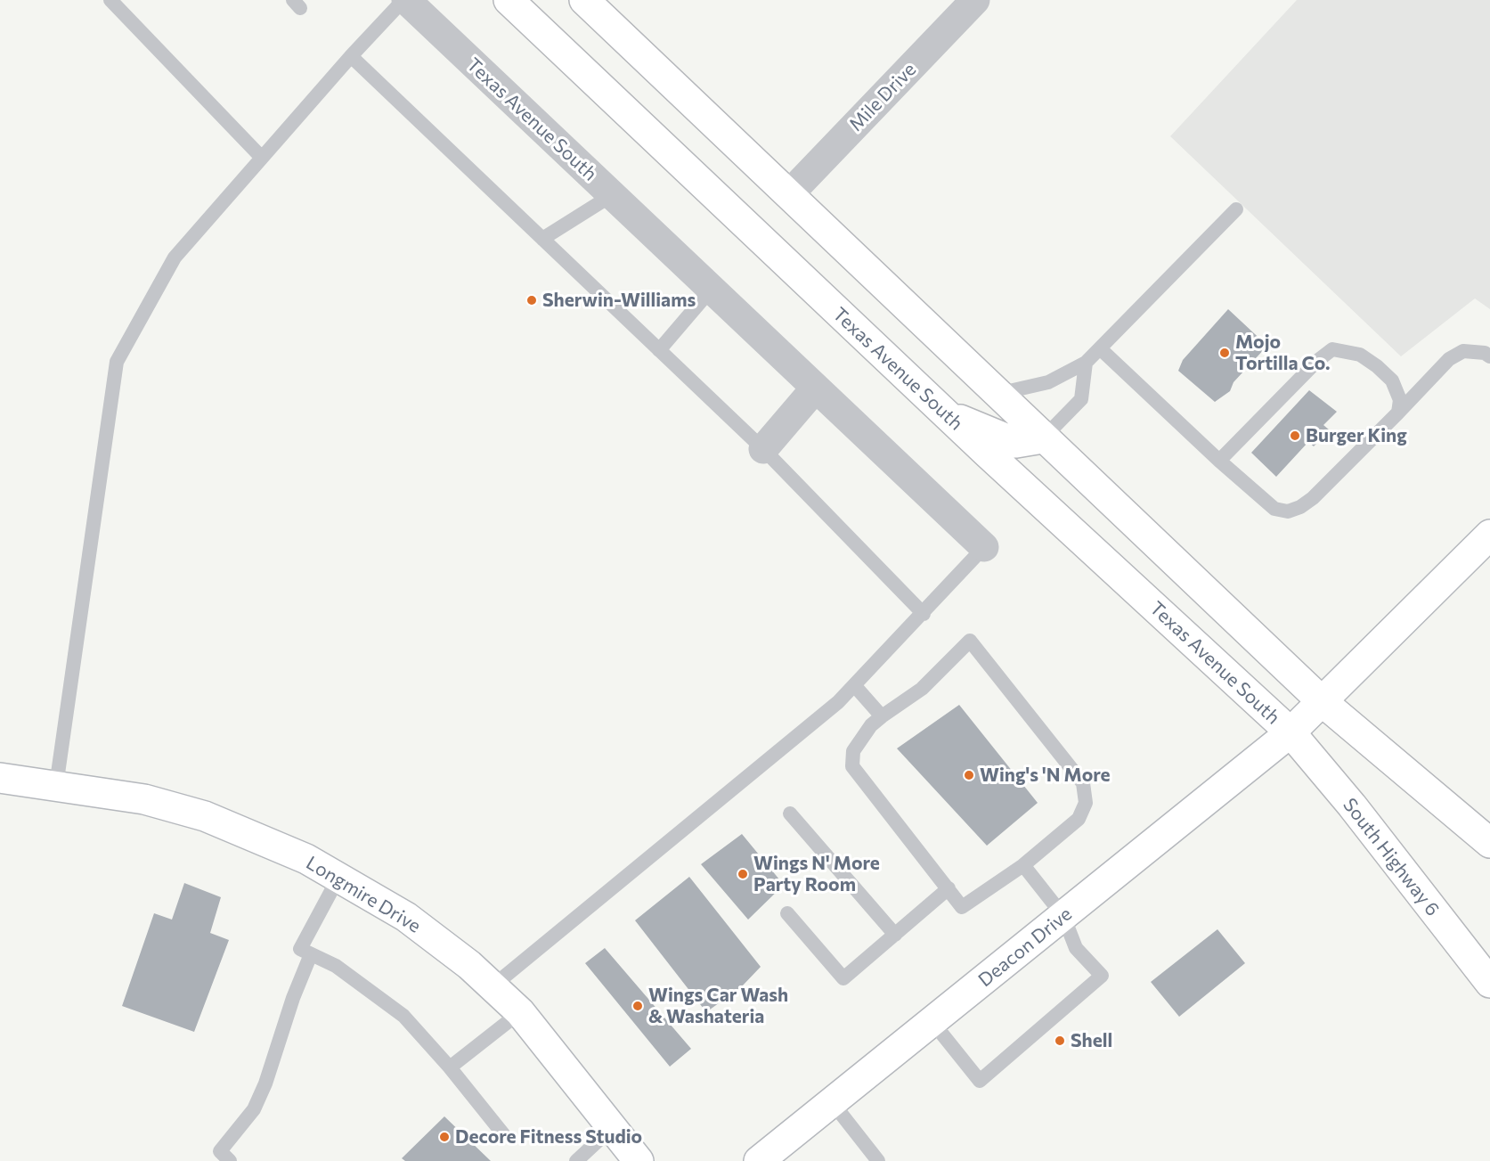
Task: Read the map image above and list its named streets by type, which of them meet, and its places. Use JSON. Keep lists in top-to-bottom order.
{
  "streets": {
    "main road": [
      "Texas Avenue South",
      "South Highway 6",
      "Longmire Drive",
      "Deacon Drive"
    ],
    "street": ["Mile Drive"]
  },
  "crossings": [
    ["Texas Avenue South", "South Highway 6"],
    ["Texas Avenue South", "Deacon Drive"],
    ["South Highway 6", "Deacon Drive"]
  ],
  "places": [
    "Sherwin-Williams",
    "Mojo Tortilla Co.",
    "Burger King",
    "Wing's 'N More",
    "Wings N' More Party Room",
    "Wings Car Wash & Washateria",
    "Shell",
    "Decore Fitness Studio"
  ]
}
